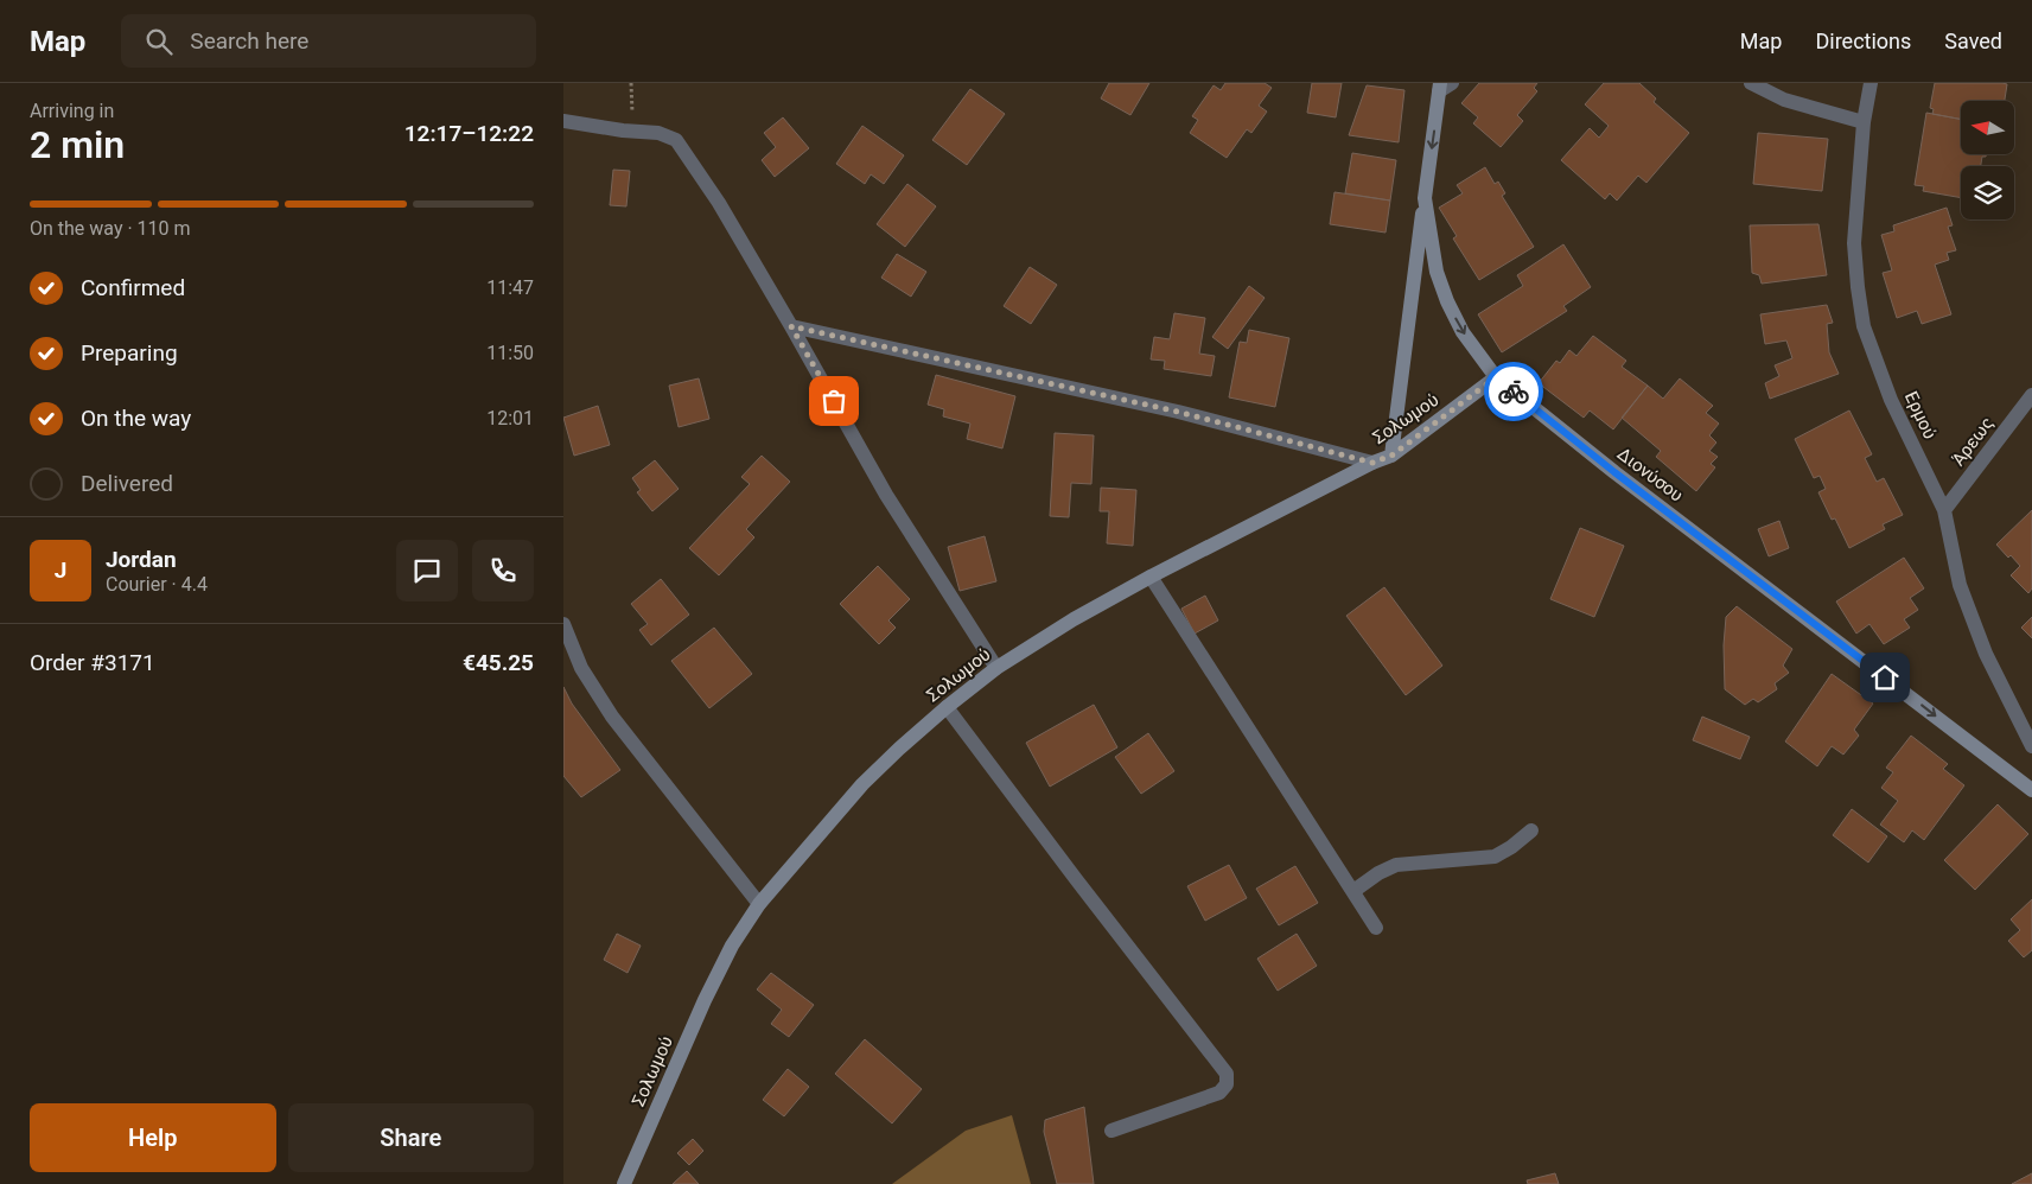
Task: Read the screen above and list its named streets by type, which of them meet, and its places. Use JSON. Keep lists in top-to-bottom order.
{
  "streets": {
    "street": [
      "Ερμού",
      "Σολωμού",
      "Άρεως",
      "Διονύσου"
    ]
  },
  "crossings": [
    ["Ερμού", "Άρεως"],
    ["Σολωμού", "Διονύσου"]
  ],
  "one_way": ["Διονύσου"],
  "north": "left",
  "page": {
    "header": "Map",
    "search": "Search here",
    "nav": ["Map", "Directions", "Saved"],
    "heading": ["2 min", "Arriving in", "12:17–12:22"],
    "panel": [
      "Jordan",
      "Courier · 4.4",
      "Order #3171",
      "€45.25"
    ],
    "bar": "On the way · 110 m",
    "list": [
      ["Confirmed", "11:47"],
      ["Preparing", "11:50"],
      ["On the way", "12:01"],
      "Delivered"
    ],
    "round": "J",
    "buttons": ["Help", "Share"]
  }
}
